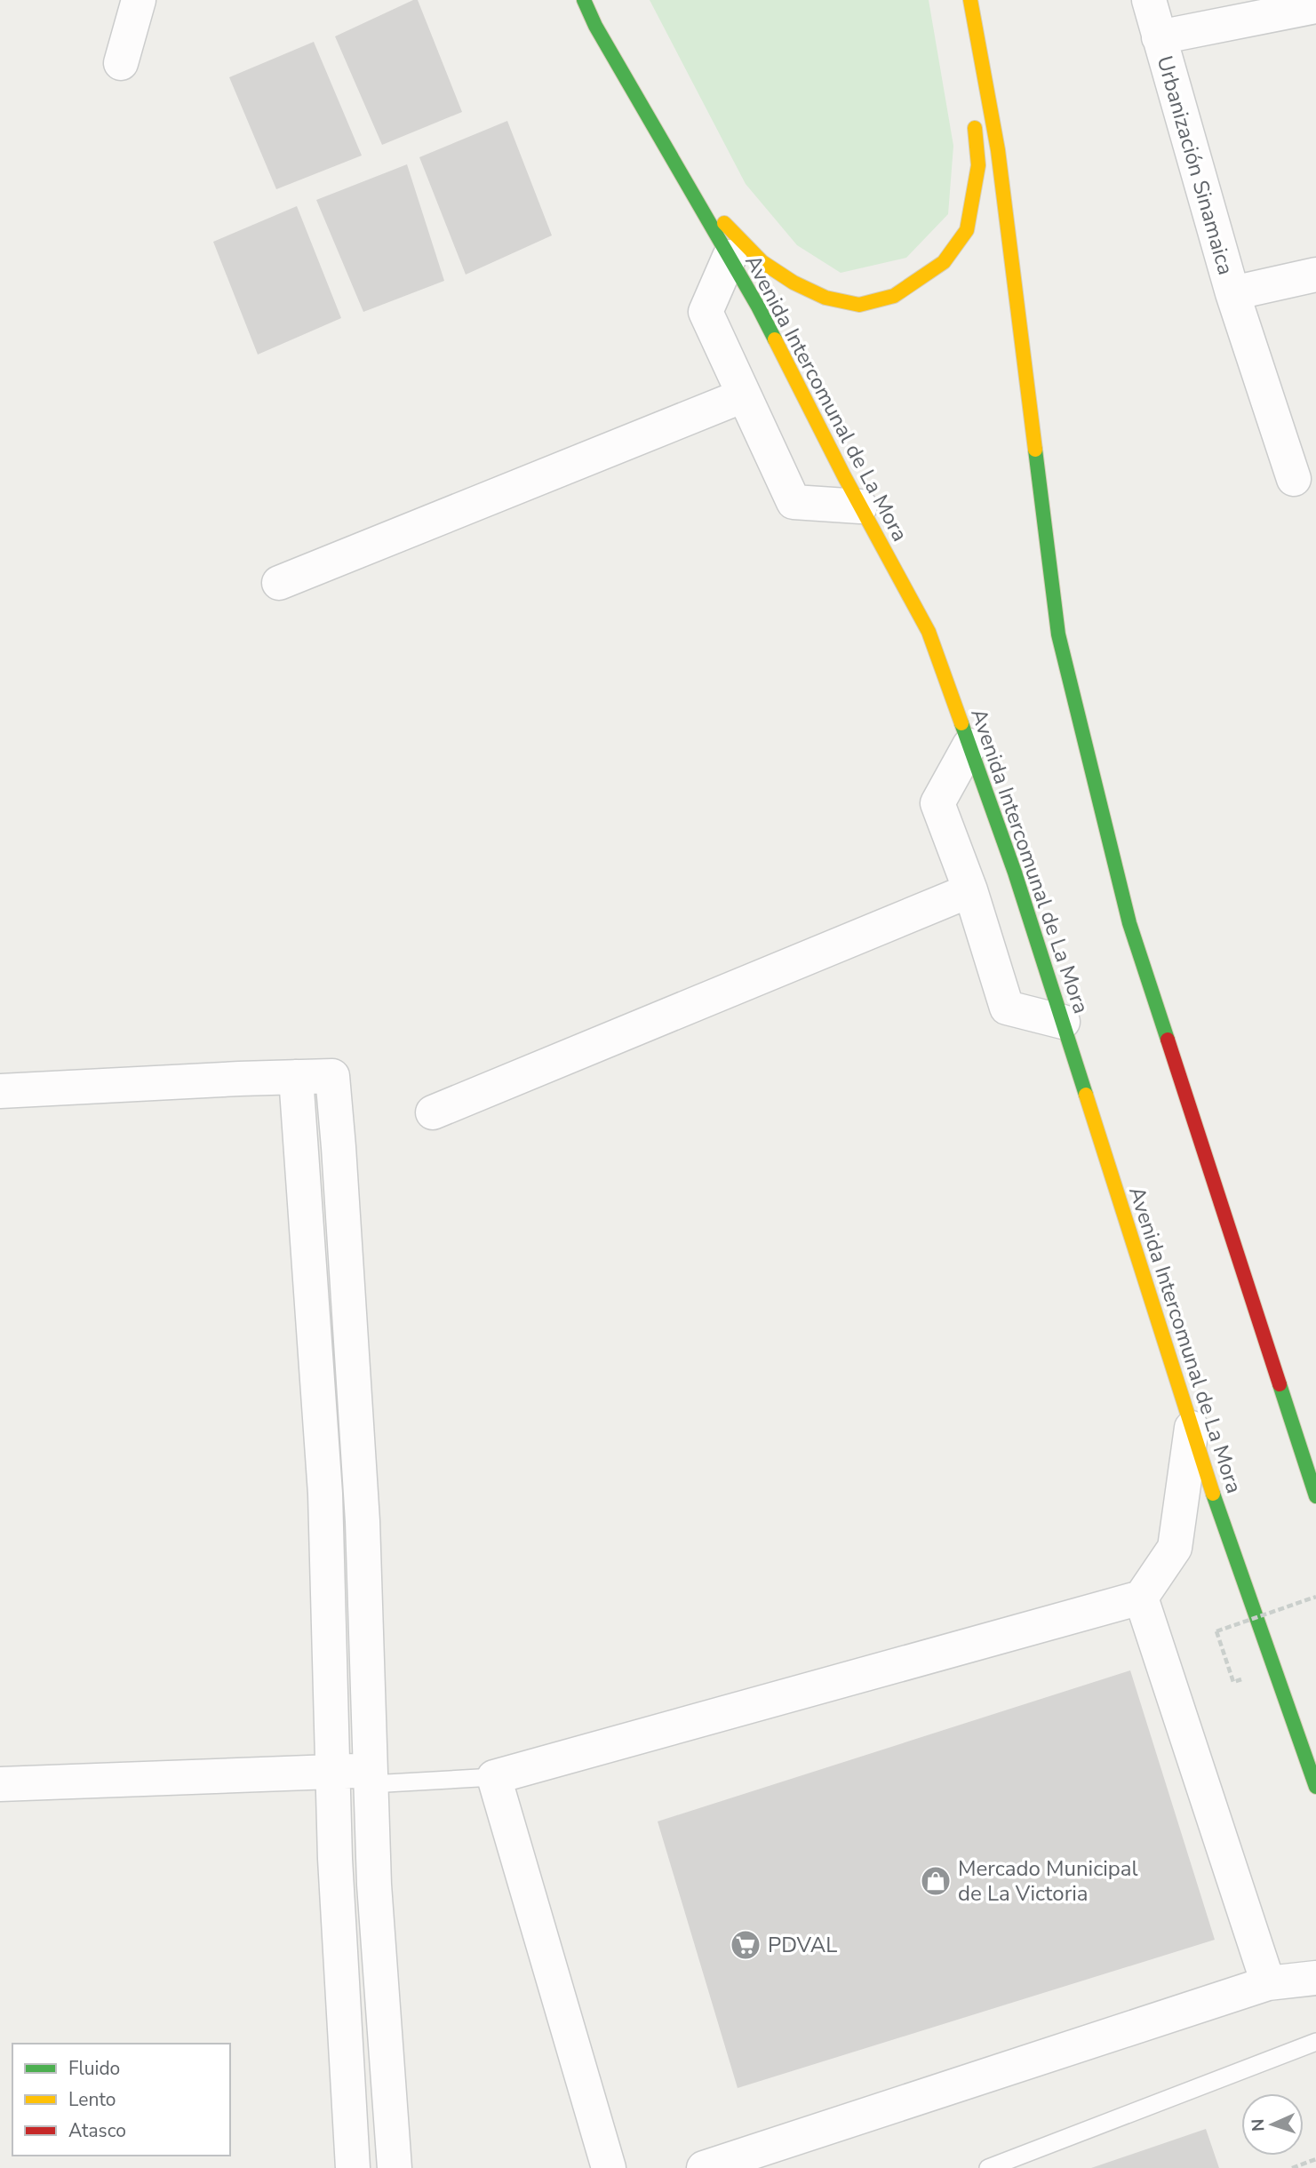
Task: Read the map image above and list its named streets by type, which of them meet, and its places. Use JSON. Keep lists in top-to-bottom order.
{
  "streets": {
    "main road": ["Avenida Intercomunal de La Mora"],
    "street": ["Urbanización Sinamaica"]
  },
  "places": {
    "shop": ["Mercado Municipal de La Victoria"],
    "supermarket": ["PDVAL"]
  },
  "legend": ["Fluido", "Lento", "Atasco"],
  "north": "left"
}
